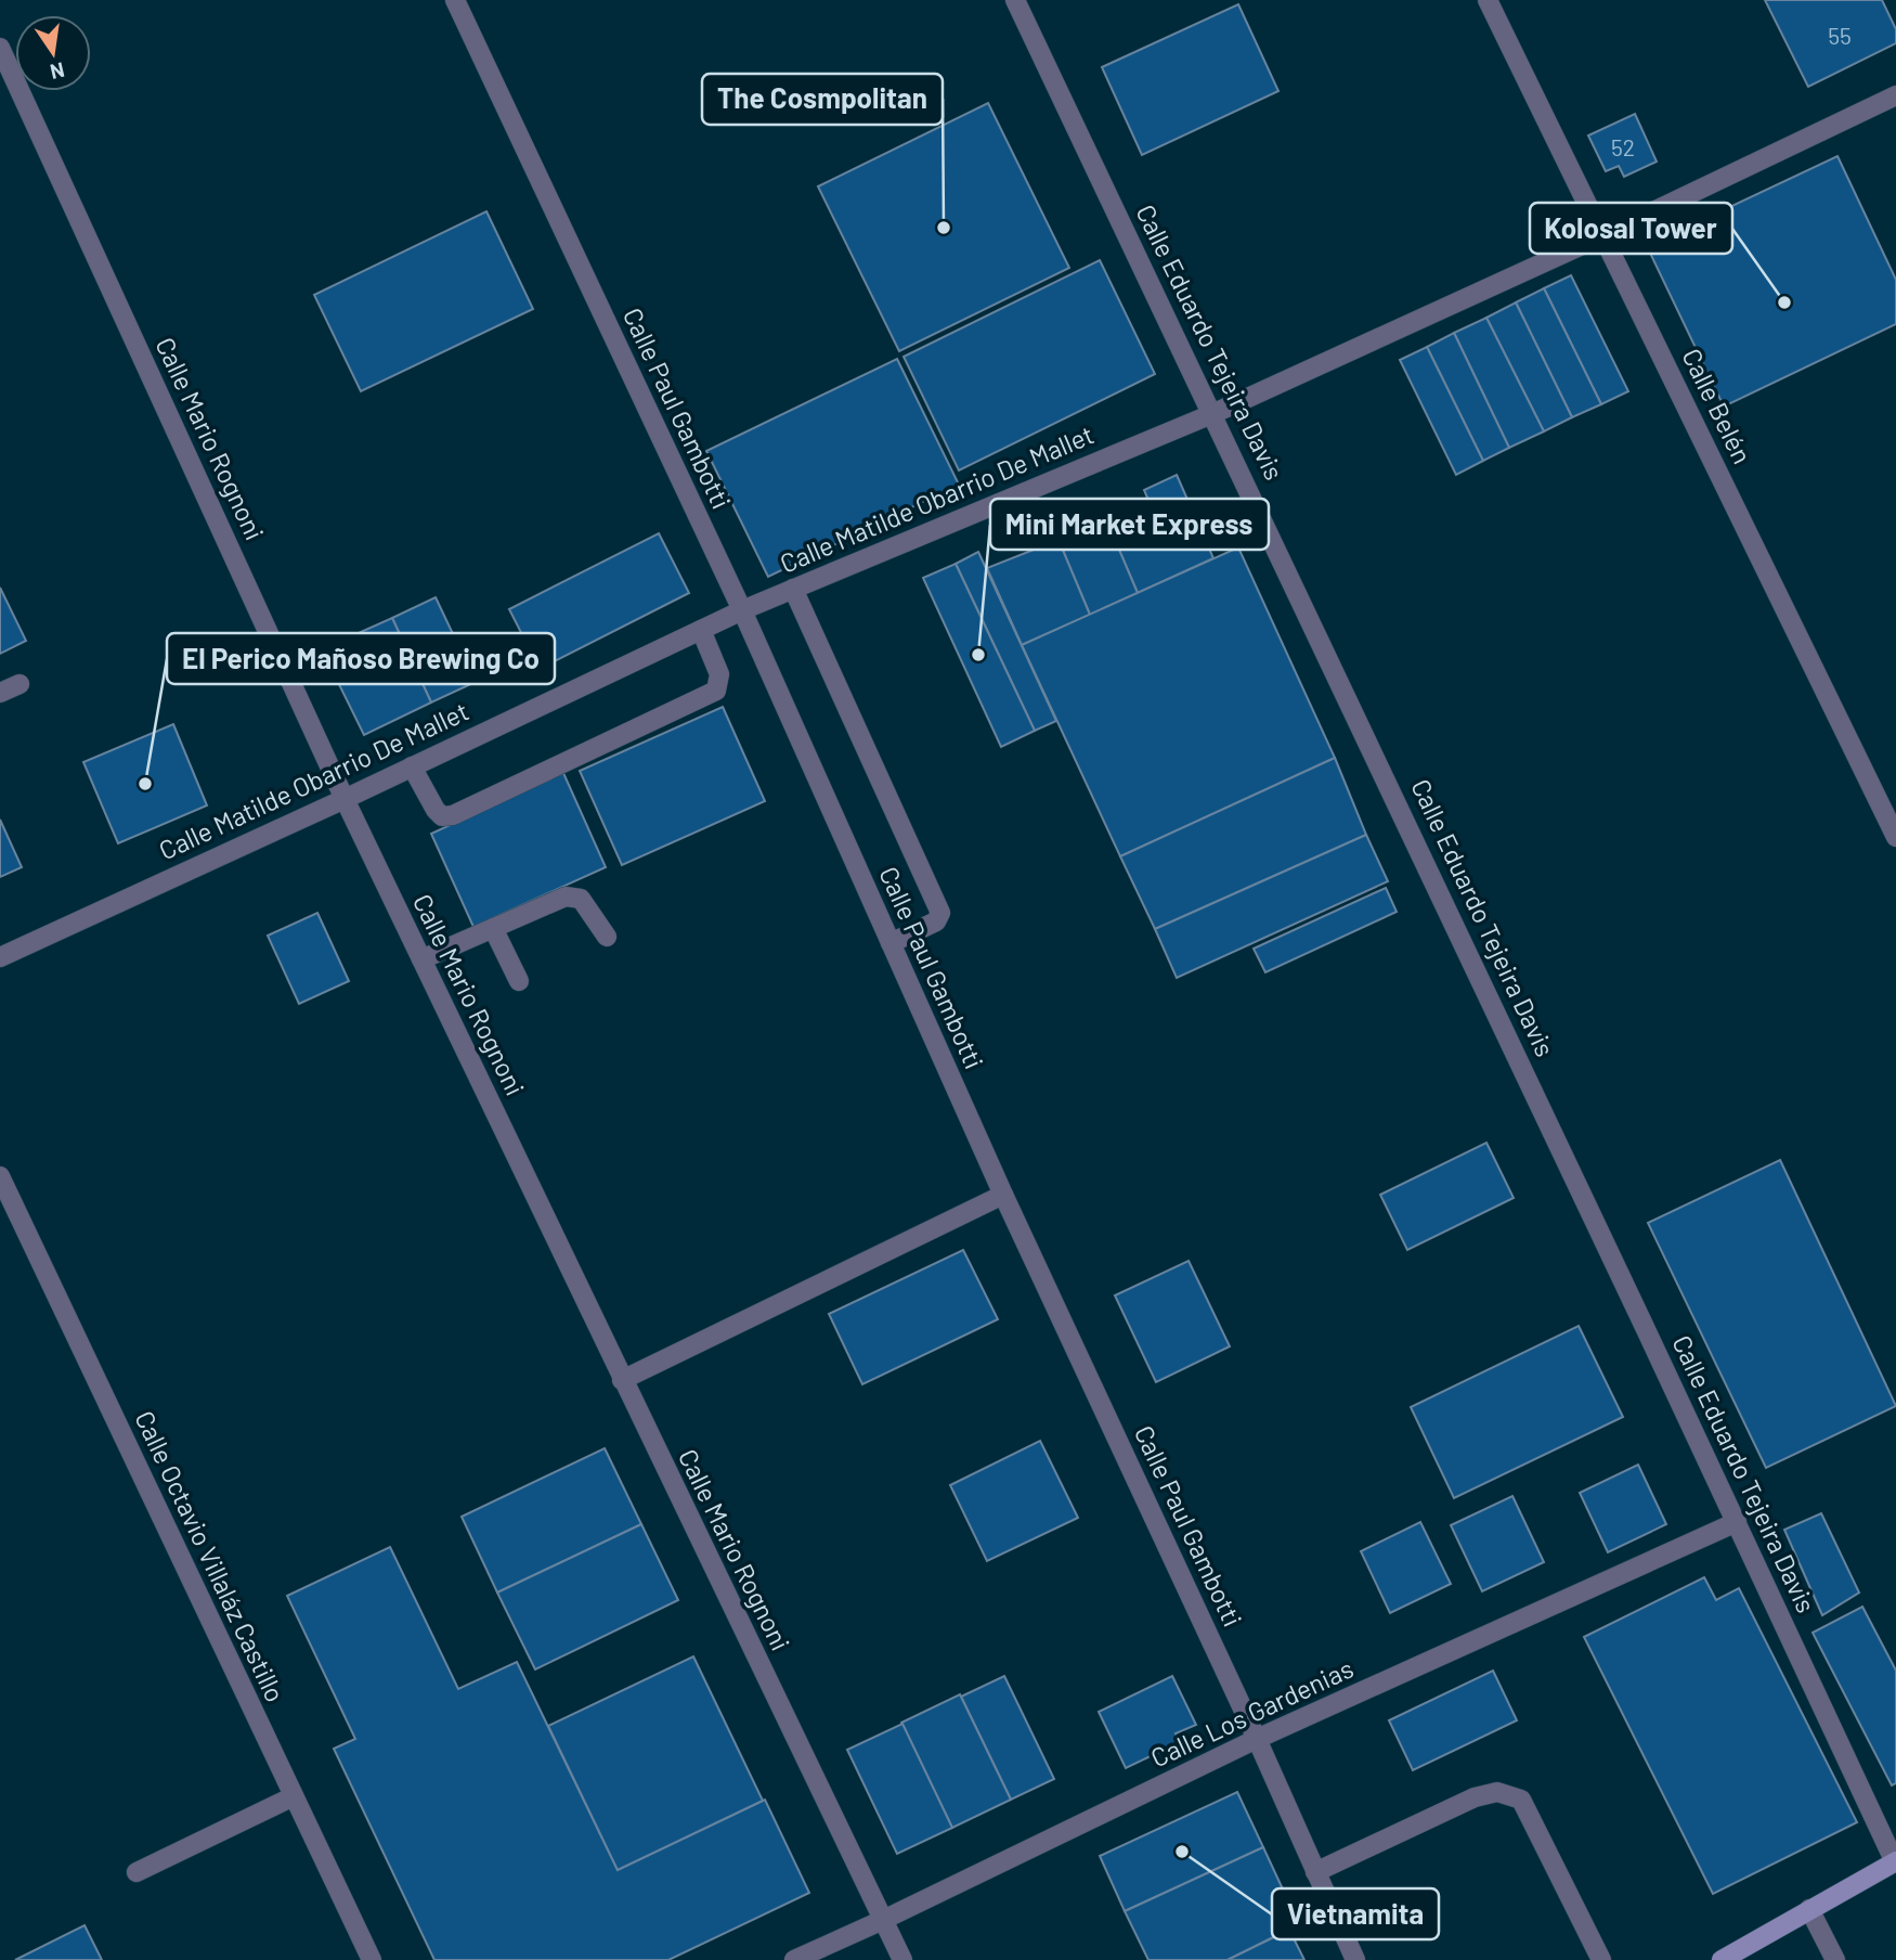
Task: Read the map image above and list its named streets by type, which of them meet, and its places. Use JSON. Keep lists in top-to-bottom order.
{
  "streets": {
    "street": [
      "Calle Eduardo Tejeira Davis",
      "Calle Belén",
      "Calle Paul Gambotti",
      "Calle Mario Rognoni",
      "Calle Matilde Obarrio De Mallet",
      "Calle Octavio Villaláz Castillo",
      "Calle Los Gardenias"
    ]
  },
  "crossings": [
    ["Calle Eduardo Tejeira Davis", "Calle Matilde Obarrio De Mallet"],
    ["Calle Eduardo Tejeira Davis", "Calle Los Gardenias"],
    ["Calle Belén", "Calle Matilde Obarrio De Mallet"],
    ["Calle Paul Gambotti", "Calle Matilde Obarrio De Mallet"],
    ["Calle Paul Gambotti", "Calle Los Gardenias"],
    ["Calle Mario Rognoni", "Calle Matilde Obarrio De Mallet"],
    ["Calle Mario Rognoni", "Calle Los Gardenias"]
  ],
  "places": [
    "The Cosmpolitan",
    "Kolosal Tower",
    "Mini Market Express",
    "El Perico Mañoso Brewing Co",
    "Vietnamita"
  ],
  "house_numbers": ["55", "52"],
  "north": "bottom"
}
